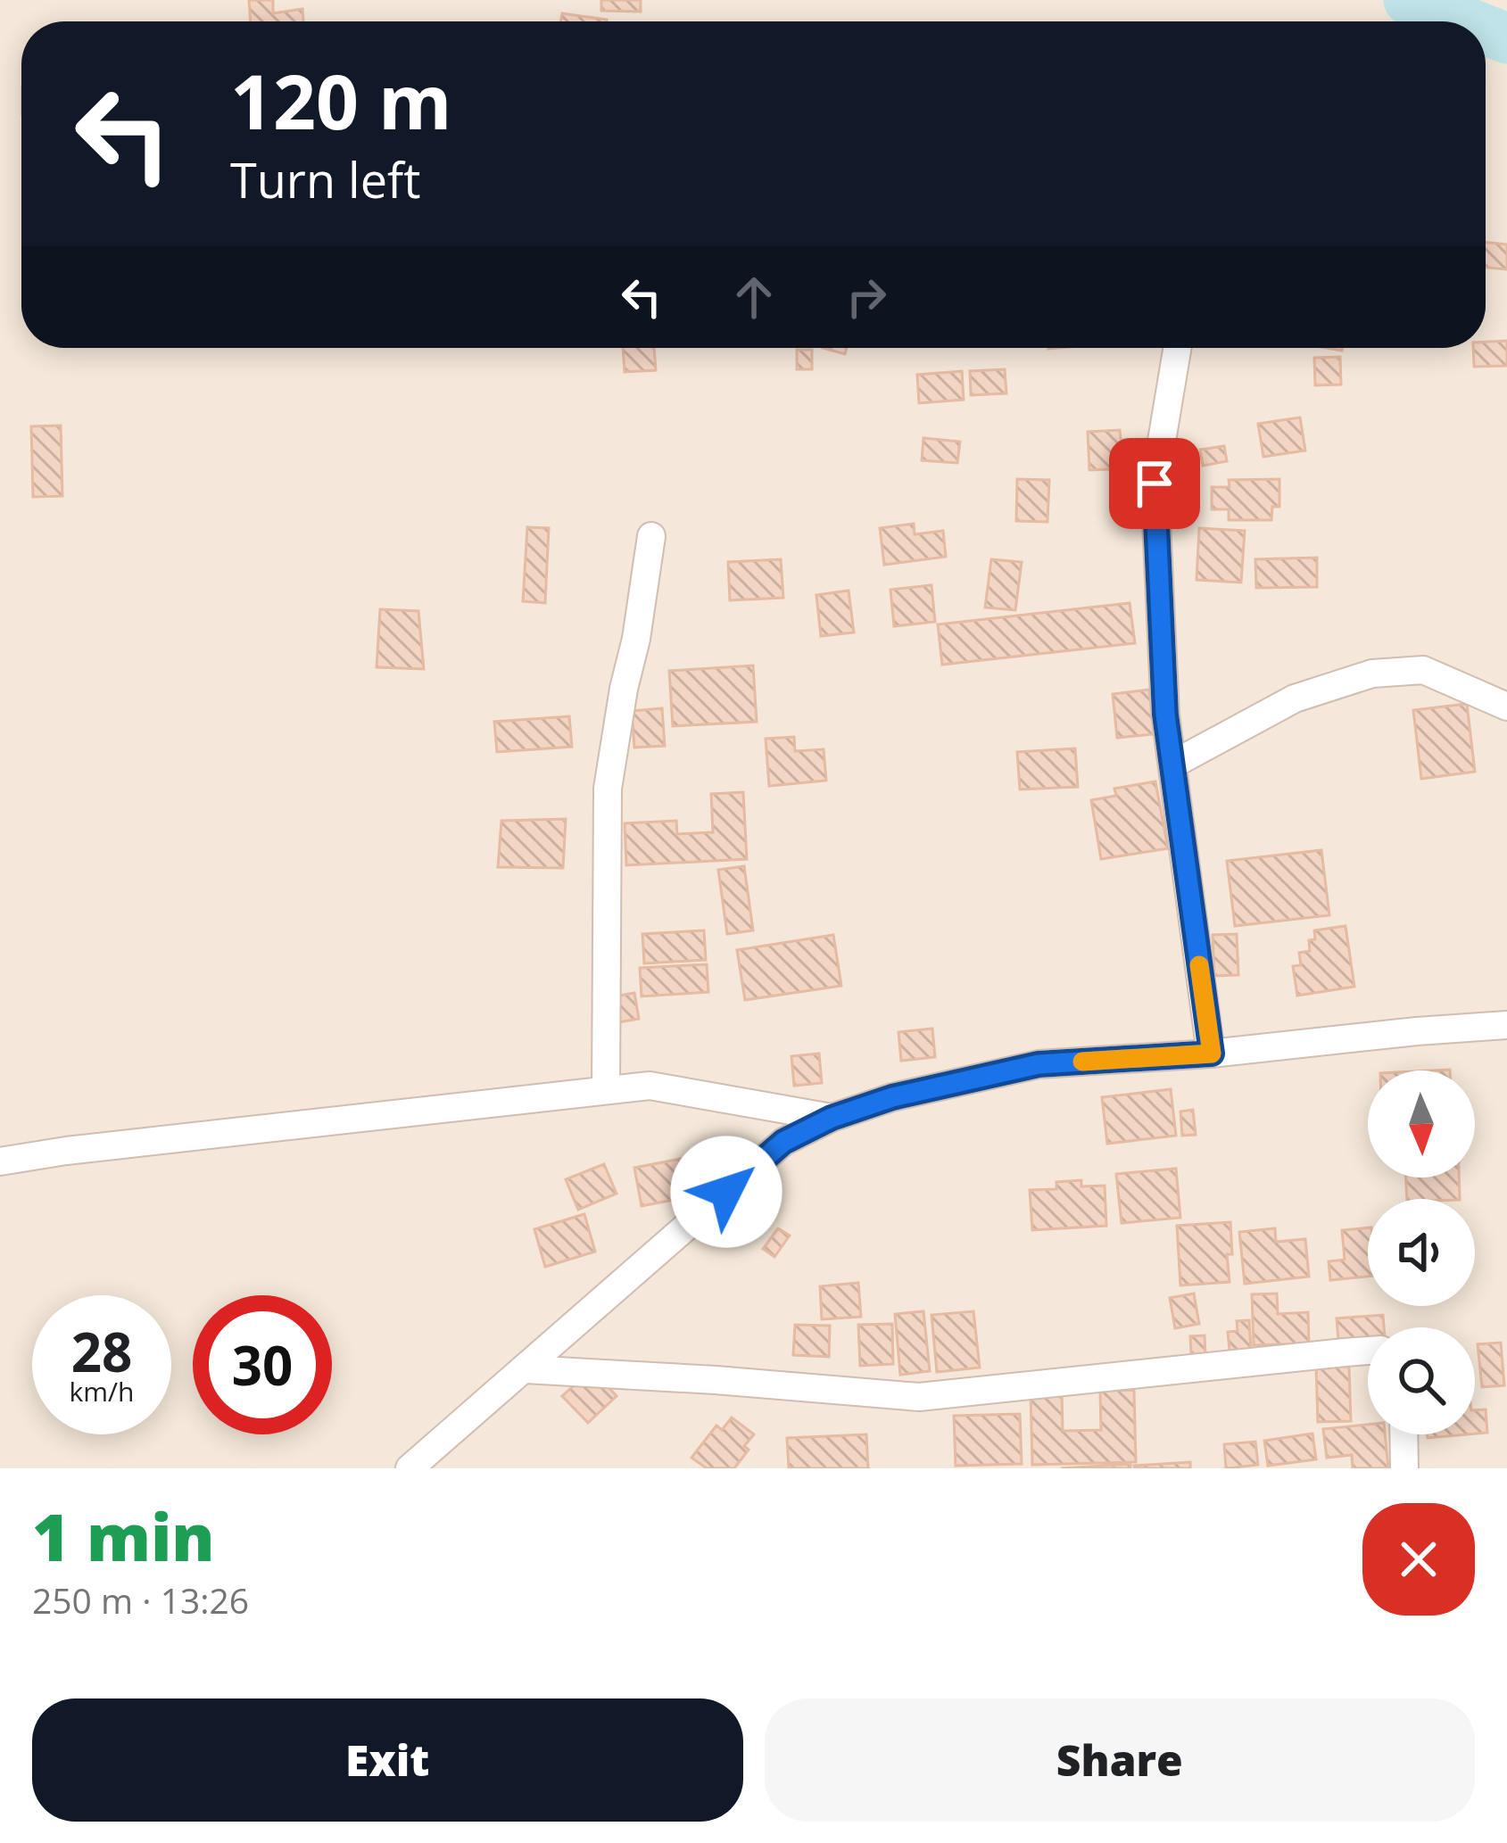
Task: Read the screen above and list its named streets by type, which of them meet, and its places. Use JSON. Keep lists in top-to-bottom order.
{
  "north": "bottom",
  "page": {
    "turn": ["120 m", "Turn left"],
    "speed": "28 km/h",
    "limit": "30",
    "heading": ["1 min", "250 m · 13:26"],
    "buttons": ["Exit", "Share"]
  }
}
